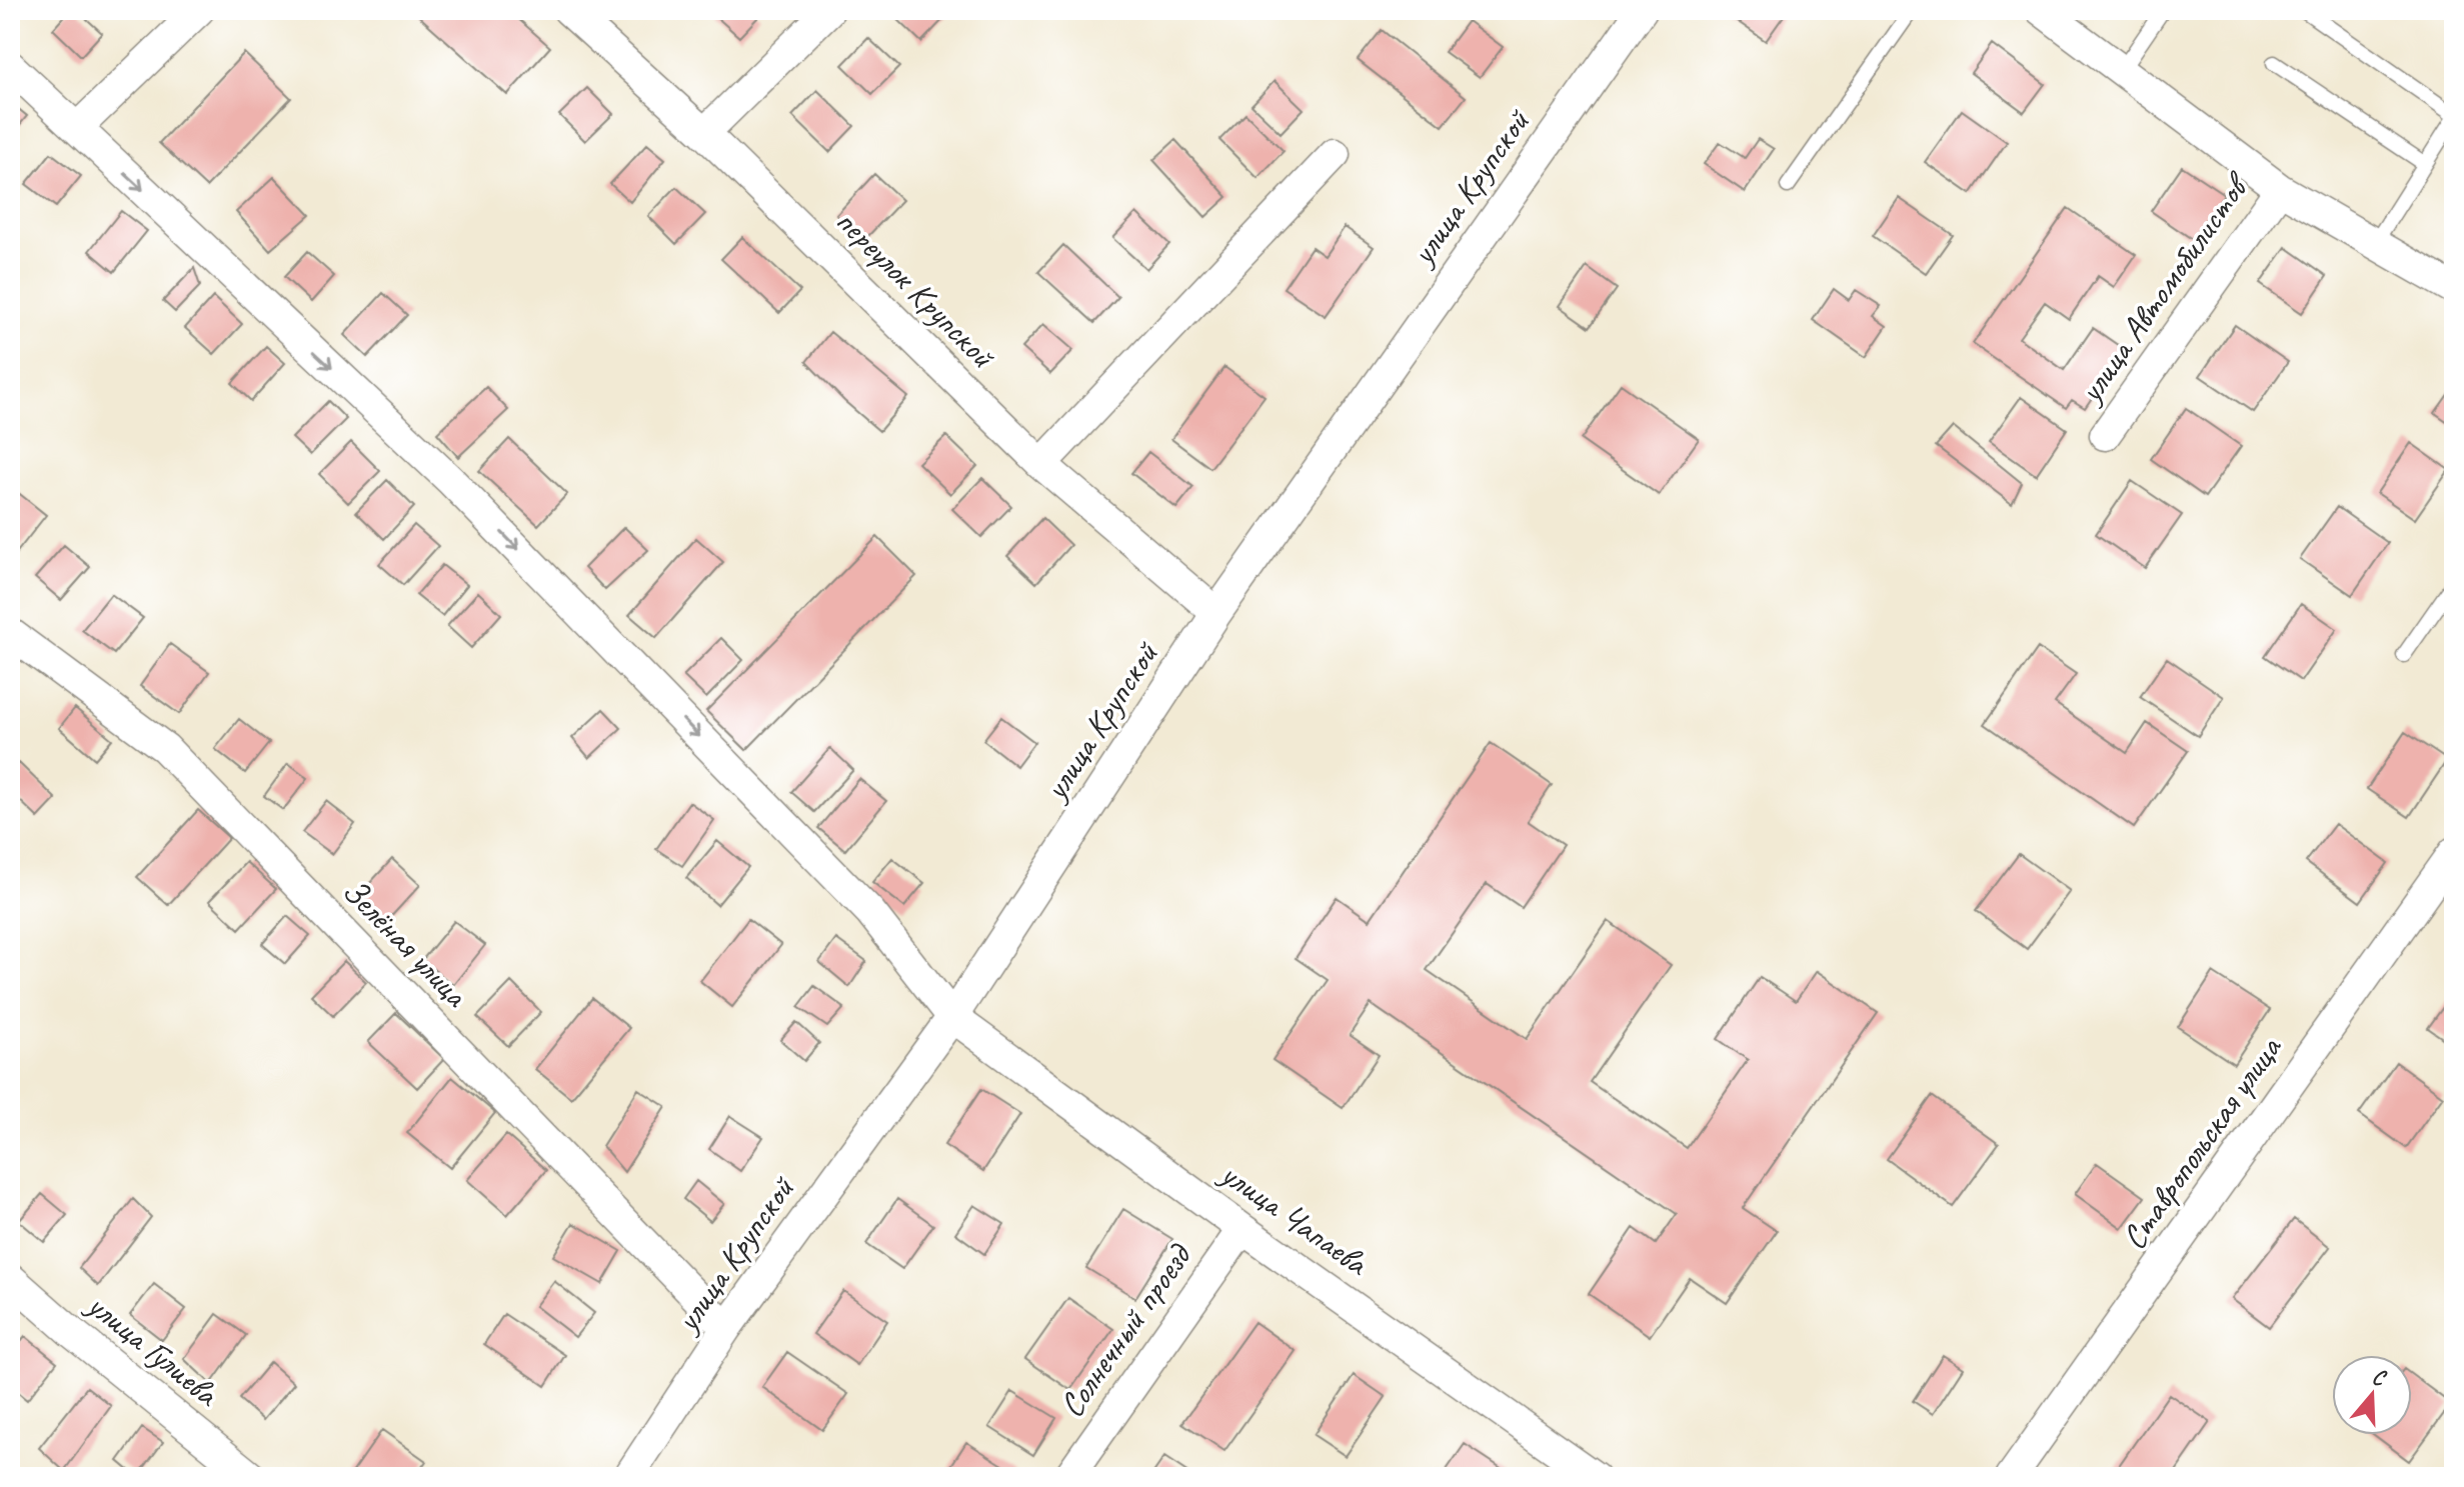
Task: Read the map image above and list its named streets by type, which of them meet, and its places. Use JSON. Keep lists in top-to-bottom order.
{
  "streets": {
    "street": [
      "улица Крупской",
      "переулок Крупской",
      "улица Автомобилистов",
      "Зелёная улица",
      "Ставропольская улица",
      "улица Чапаева",
      "Солнечный проезд",
      "улица Гулиева"
    ]
  },
  "crossings": [
    ["улица Крупской", "переулок Крупской"],
    ["улица Крупской", "Зелёная улица"],
    ["улица Крупской", "улица Чапаева"],
    ["улица Чапаева", "Солнечный проезд"]
  ],
  "one_way": ["улица Чапаева"],
  "north": "top"
}
